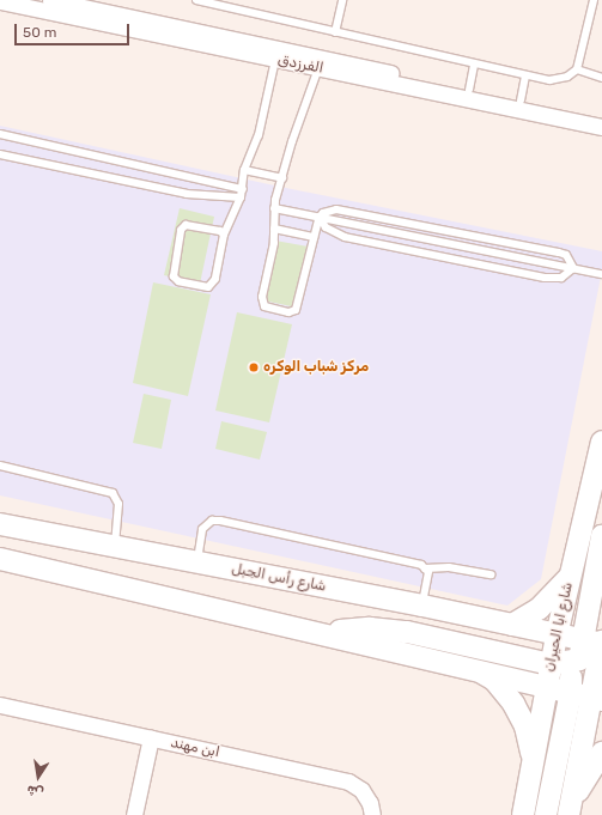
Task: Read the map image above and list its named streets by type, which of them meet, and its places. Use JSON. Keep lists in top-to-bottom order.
{
  "streets": {
    "main road": ["شارع رأس الجبل", "شارع ابا الحيران"],
    "street": ["الفرزدق", "ابن مهند"]
  },
  "crossings": [
    ["شارع رأس الجبل", "شارع ابا الحيران"]
  ],
  "places": ["مركز شباب الوكره"],
  "scale_bar": "50 m",
  "north": "bottom"
}
